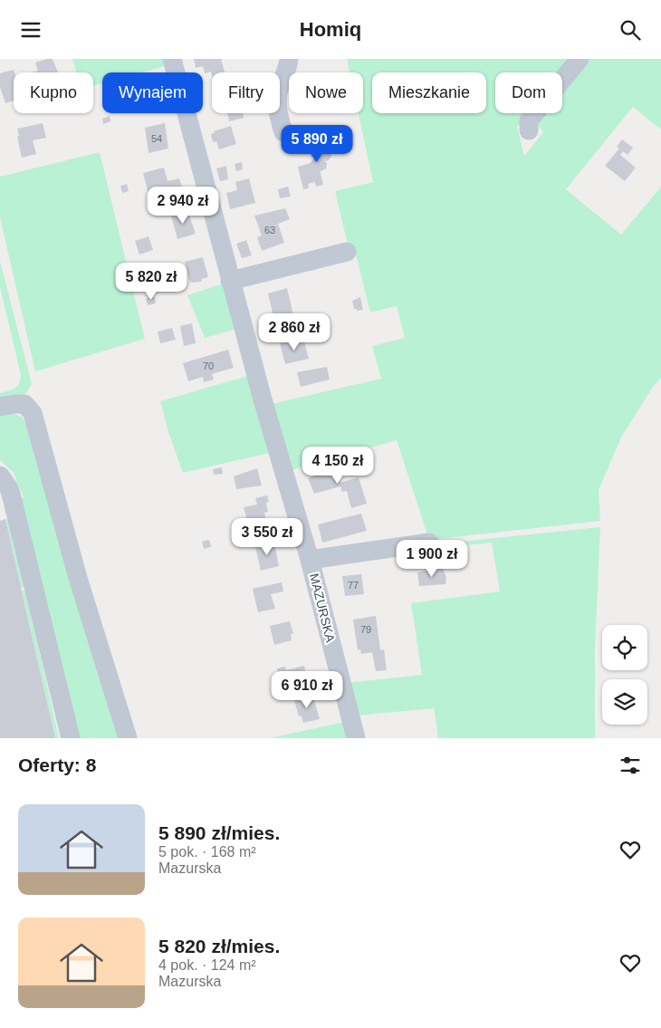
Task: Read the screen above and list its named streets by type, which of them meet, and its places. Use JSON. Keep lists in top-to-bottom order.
{
  "streets": {
    "street": ["MAZURSKA"]
  },
  "house_numbers": [
    "54",
    "63",
    "70",
    "77",
    "79"
  ],
  "page": {
    "header": "Homiq",
    "chip": [
      "Kupno",
      "Wynajem",
      "Filtry",
      "Nowe",
      "Mieszkanie",
      "Dom"
    ],
    "price": [
      "5 890 zł",
      "2 940 zł",
      "5 820 zł",
      "2 860 zł",
      "4 150 zł",
      "3 550 zł",
      "1 900 zł",
      "6 910 zł"
    ],
    "heading": "Oferty: 8",
    "list": [
      {
        "name": "5 890 zł/mies.",
        "note": "5 pok. · 168 m² · Mazurska"
      },
      {
        "name": "5 820 zł/mies.",
        "note": "4 pok. · 124 m² · Mazurska"
      }
    ]
  }
}
